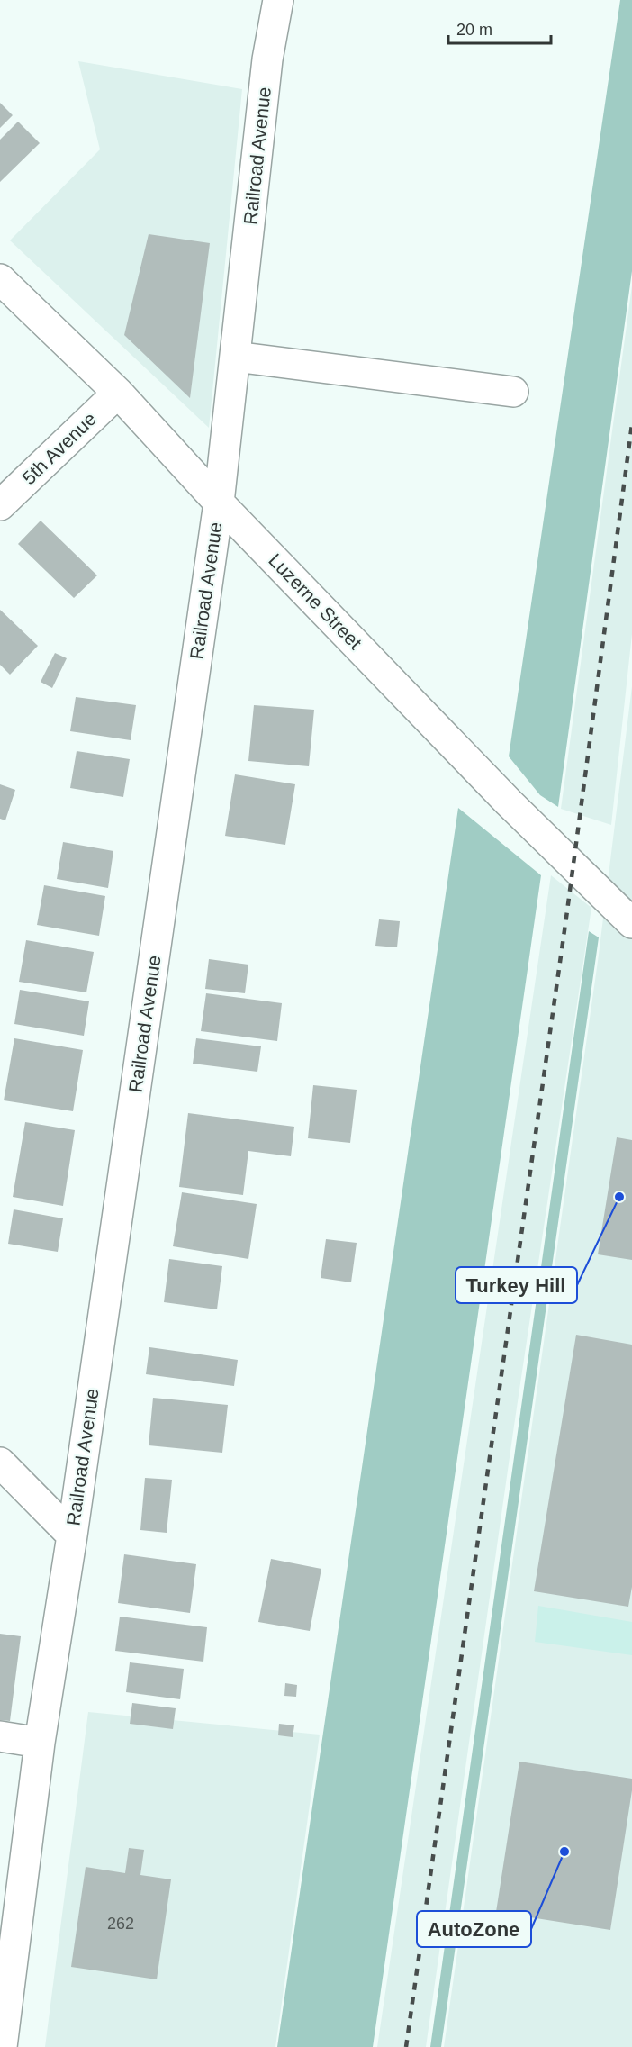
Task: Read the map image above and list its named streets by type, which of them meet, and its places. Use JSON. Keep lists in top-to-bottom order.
{
  "streets": {
    "street": ["Railroad Avenue", "5th Avenue", "Luzerne Street"]
  },
  "crossings": [
    ["Railroad Avenue", "Luzerne Street"],
    ["5th Avenue", "Luzerne Street"]
  ],
  "places": ["Turkey Hill", "AutoZone"],
  "house_numbers": ["262"],
  "scale_bar": "20 m"
}
